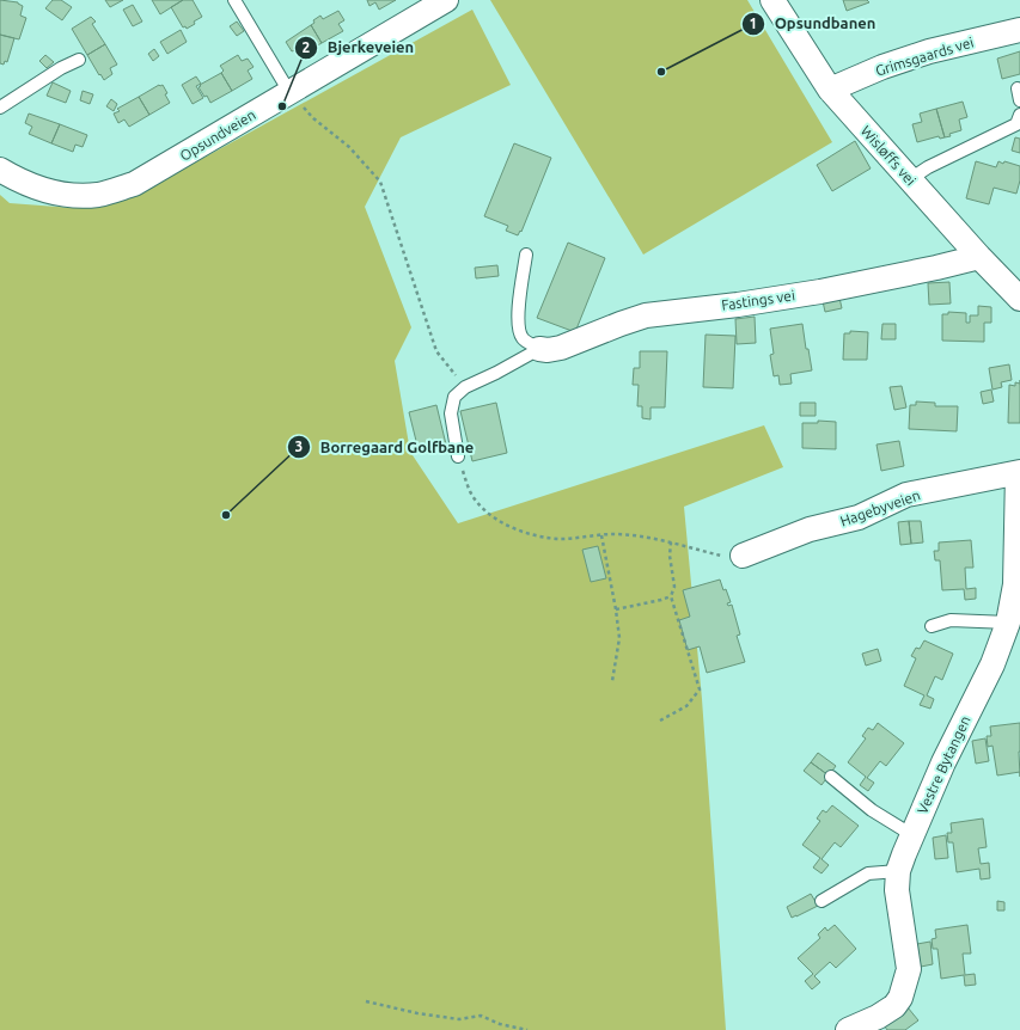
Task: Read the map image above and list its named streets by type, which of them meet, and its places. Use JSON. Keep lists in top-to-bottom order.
{
  "streets": {
    "street": [
      "Grimsgaards vei",
      "Opsundveien",
      "Wisløffs vei",
      "Fastings vei",
      "Hagebyveien",
      "Vestre Bytangen"
    ]
  },
  "crossings": [
    ["Grimsgaards vei", "Wisløffs vei"],
    ["Wisløffs vei", "Fastings vei"],
    ["Hagebyveien", "Vestre Bytangen"]
  ],
  "places": ["Opsundbanen", "Bjerkeveien", "Borregaard Golfbane"]
}
